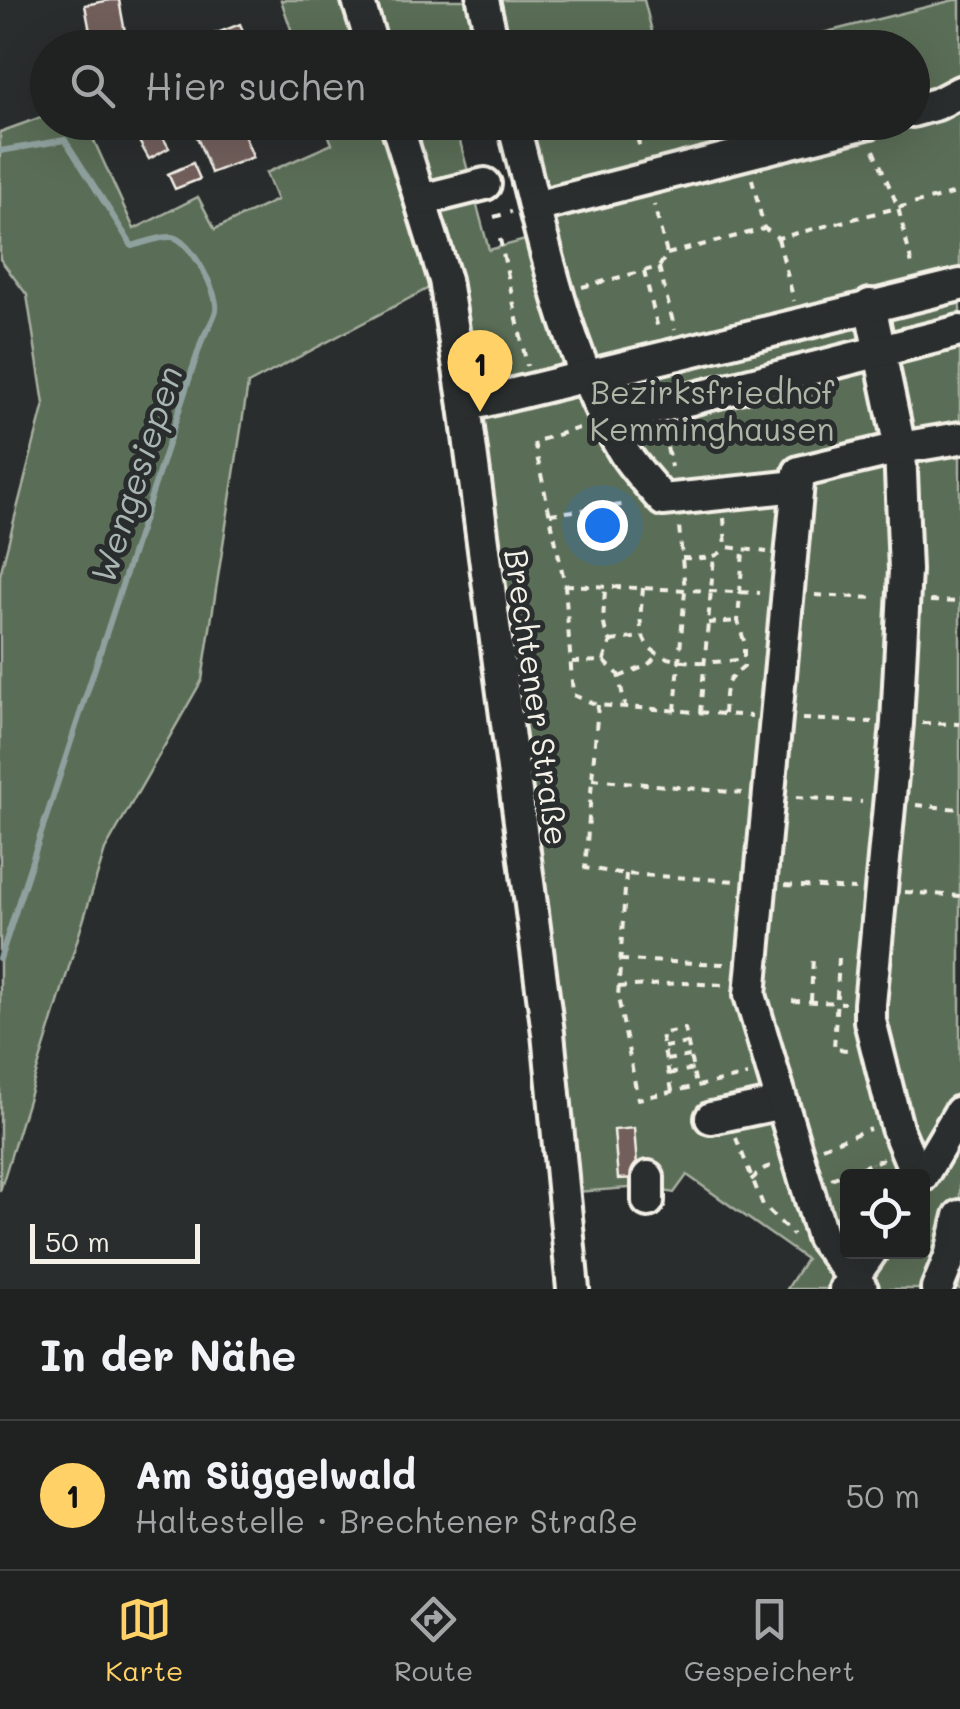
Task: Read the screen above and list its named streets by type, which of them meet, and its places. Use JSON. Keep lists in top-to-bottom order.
{
  "streets": {
    "street": ["Brechtener Straße"]
  },
  "water": ["Wengesiepen"],
  "parks": ["Bezirksfriedhof Kemminghausen"],
  "scale_bar": "50 m",
  "page": {
    "search": "Hier suchen",
    "pins": "1",
    "scale": "50 m",
    "heading": "In der Nähe",
    "list": [
      {
        "mark": "1",
        "name": "Am Süggelwald",
        "note": "Haltestelle · Brechtener Straße",
        "value": "50 m"
      }
    ],
    "nav": ["Karte", "Route", "Gespeichert"]
  }
}
